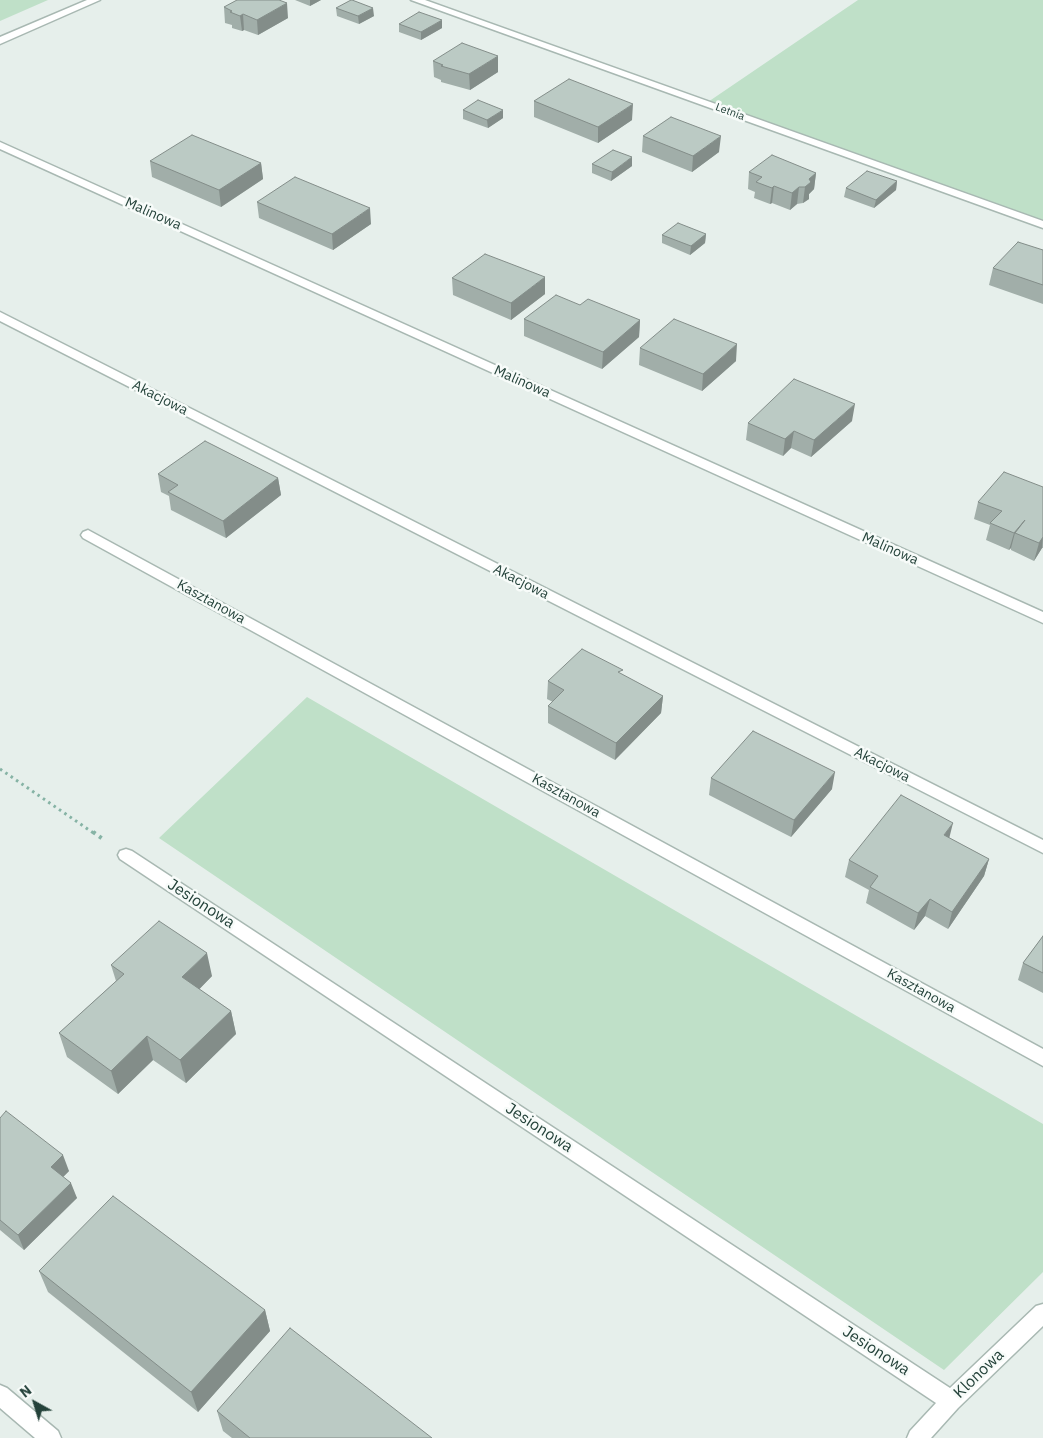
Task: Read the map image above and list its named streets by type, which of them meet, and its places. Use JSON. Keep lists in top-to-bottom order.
{
  "streets": {
    "street": [
      "Letnia",
      "Malinowa",
      "Akacjowa",
      "Kasztanowa",
      "Jesionowa",
      "Klonowa"
    ]
  },
  "crossings": [
    ["Jesionowa", "Klonowa"]
  ],
  "north": "top left"
}
